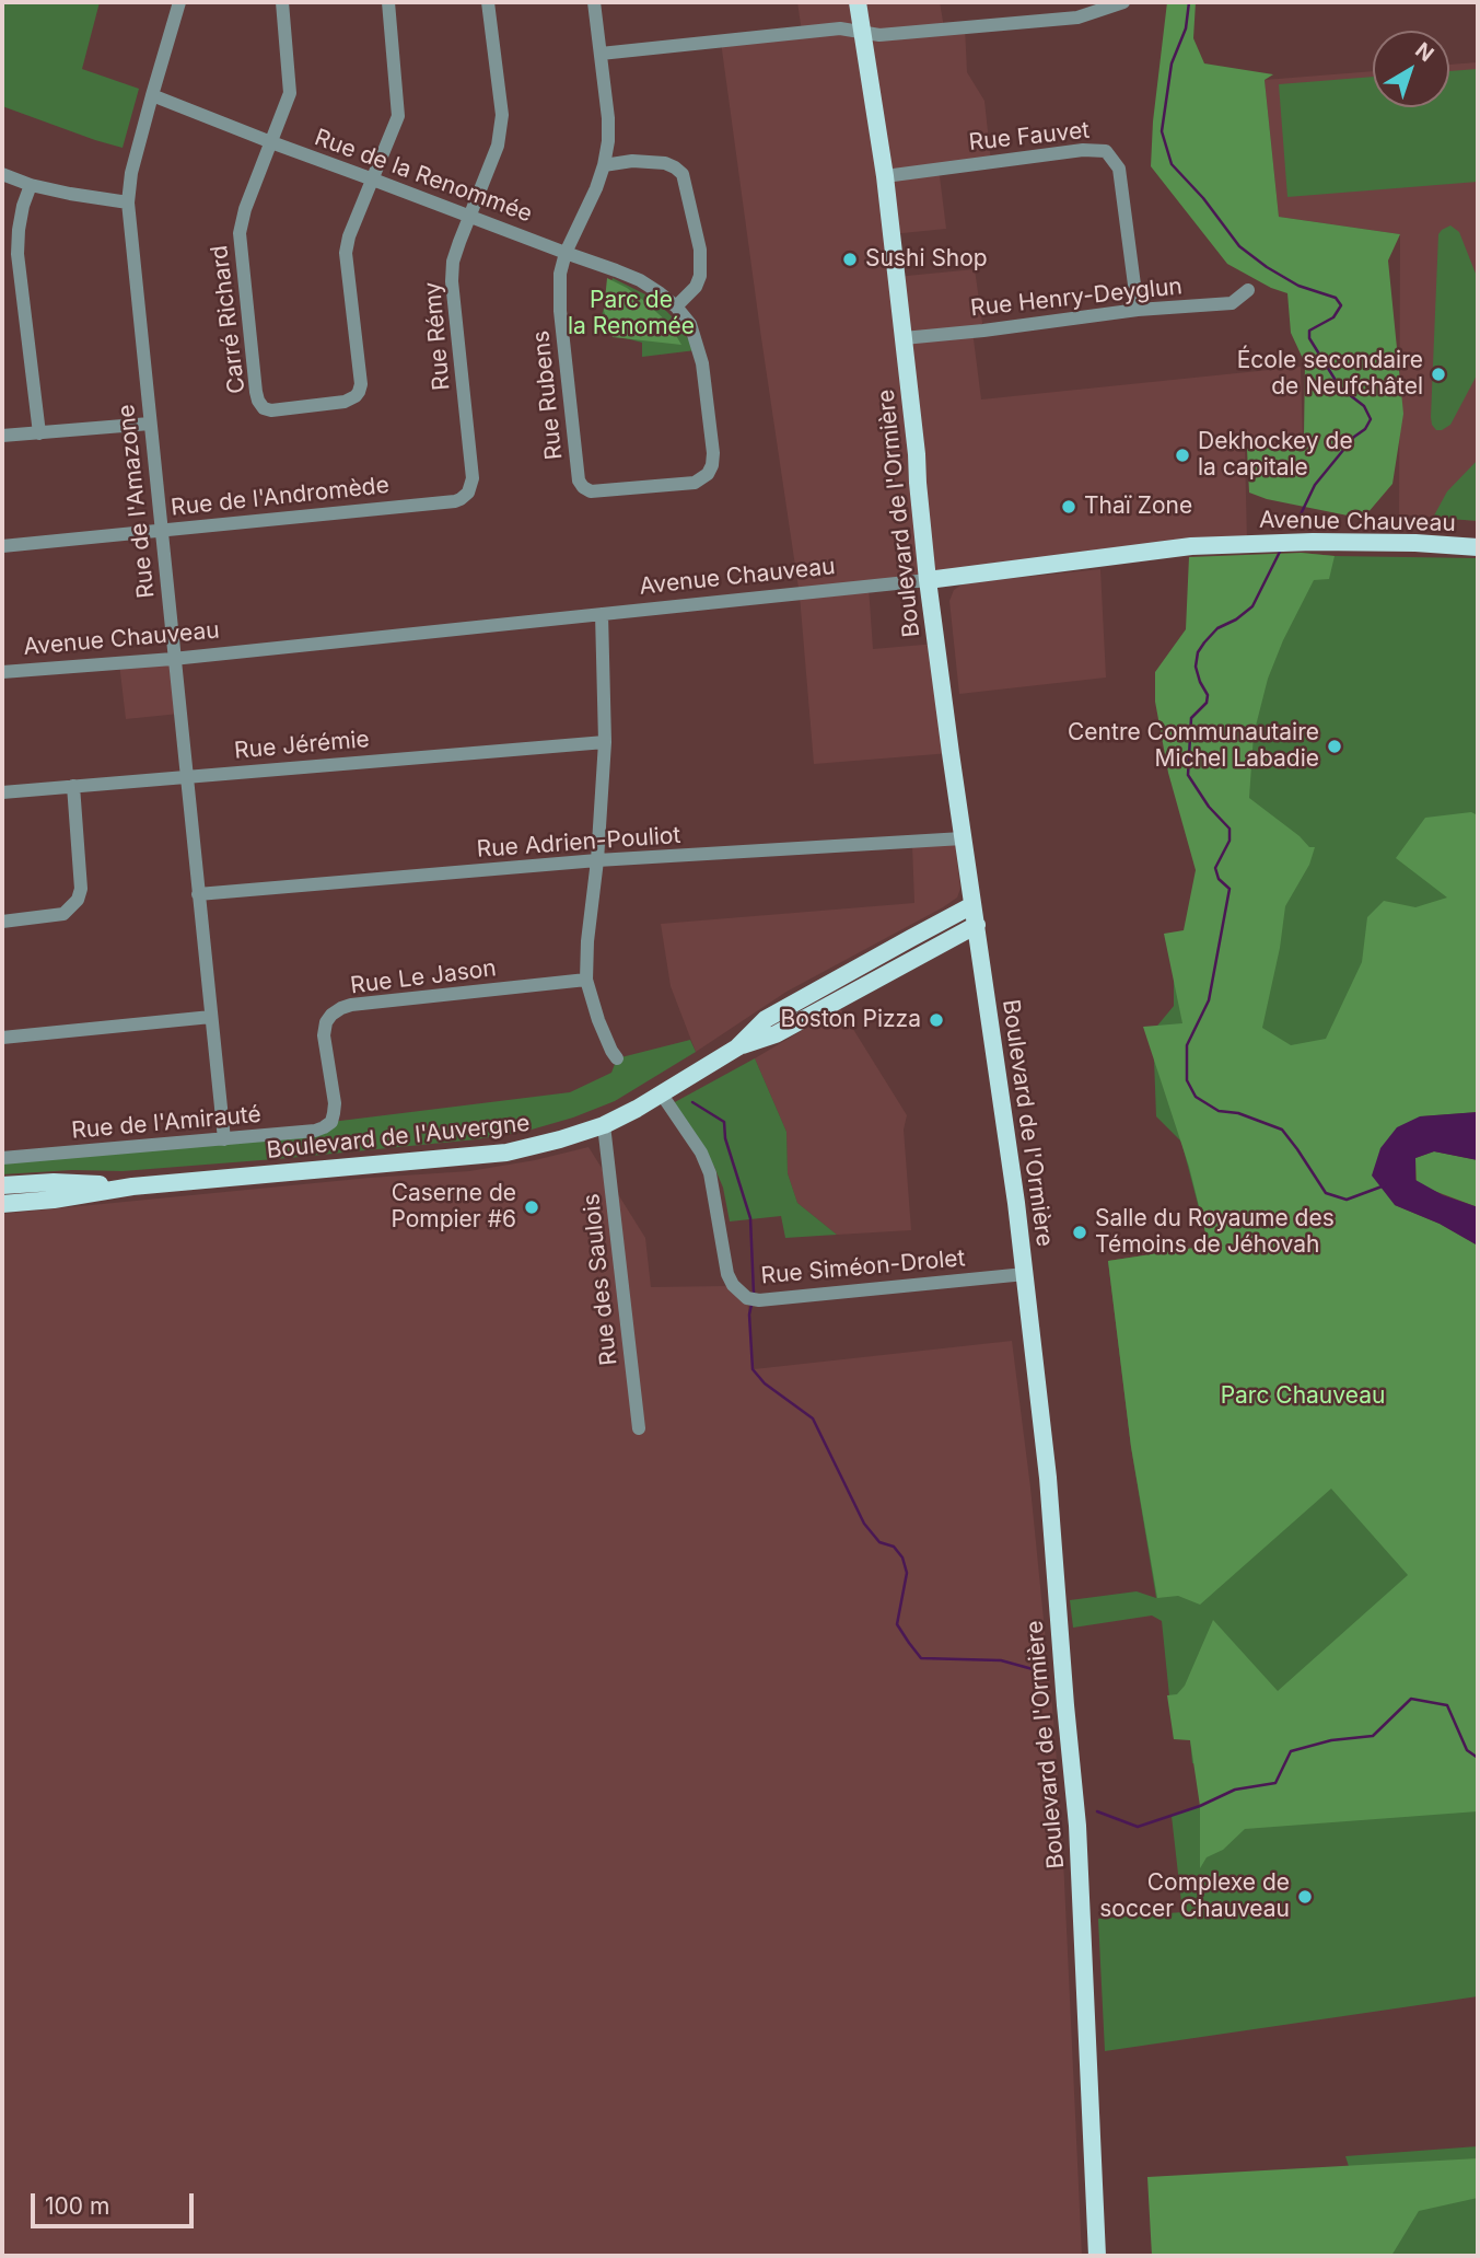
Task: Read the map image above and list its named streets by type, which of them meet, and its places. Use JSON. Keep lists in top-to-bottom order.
{
  "streets": {
    "main road": ["Boulevard de l'Ormière", "Avenue Chauveau", "Boulevard de l'Auvergne"],
    "street": [
      "Rue Fauvet",
      "Rue de la Renommée",
      "Rue Henry-Deyglun",
      "Carré Richard",
      "Rue Rémy",
      "Rue Rubens",
      "Rue de l'Andromède",
      "Rue de l'Amazone",
      "Rue Jérémie",
      "Rue Adrien-Pouliot",
      "Rue Le Jason",
      "Rue de l'Amirauté",
      "Rue Siméon-Drolet",
      "Rue des Saulois"
    ]
  },
  "crossings": [
    ["Rue Fauvet", "Rue Henry-Deyglun"],
    ["Rue Fauvet", "Boulevard de l'Ormière"],
    ["Rue de la Renommée", "Carré Richard"],
    ["Rue de la Renommée", "Rue Rémy"],
    ["Rue de la Renommée", "Rue Rubens"],
    ["Rue de la Renommée", "Rue de l'Amazone"],
    ["Rue Henry-Deyglun", "Boulevard de l'Ormière"],
    ["Rue Rémy", "Rue de l'Andromède"],
    ["Rue de l'Andromède", "Rue de l'Amazone"],
    ["Rue de l'Amazone", "Avenue Chauveau"],
    ["Rue de l'Amazone", "Rue Jérémie"],
    ["Rue de l'Amazone", "Rue Adrien-Pouliot"],
    ["Rue de l'Amazone", "Rue de l'Amirauté"],
    ["Boulevard de l'Ormière", "Avenue Chauveau"],
    ["Boulevard de l'Ormière", "Rue Adrien-Pouliot"],
    ["Boulevard de l'Ormière", "Boulevard de l'Auvergne"],
    ["Boulevard de l'Ormière", "Rue Siméon-Drolet"],
    ["Rue Le Jason", "Rue de l'Amirauté"],
    ["Boulevard de l'Auvergne", "Rue Siméon-Drolet"],
    ["Boulevard de l'Auvergne", "Rue des Saulois"]
  ],
  "parks": ["Parc de la Renomée", "Parc Chauveau"],
  "places": [
    "Sushi Shop",
    "École secondaire de Neufchâtel",
    "Dekhockey de la capitale",
    "Thaï Zone",
    "Centre Communautaire Michel Labadie",
    "Boston Pizza",
    "Caserne de Pompier #6",
    "Salle du Royaume des Témoins de Jéhovah",
    "Complexe de soccer Chauveau"
  ],
  "scale_bar": "100 m",
  "north": "top right"
}
